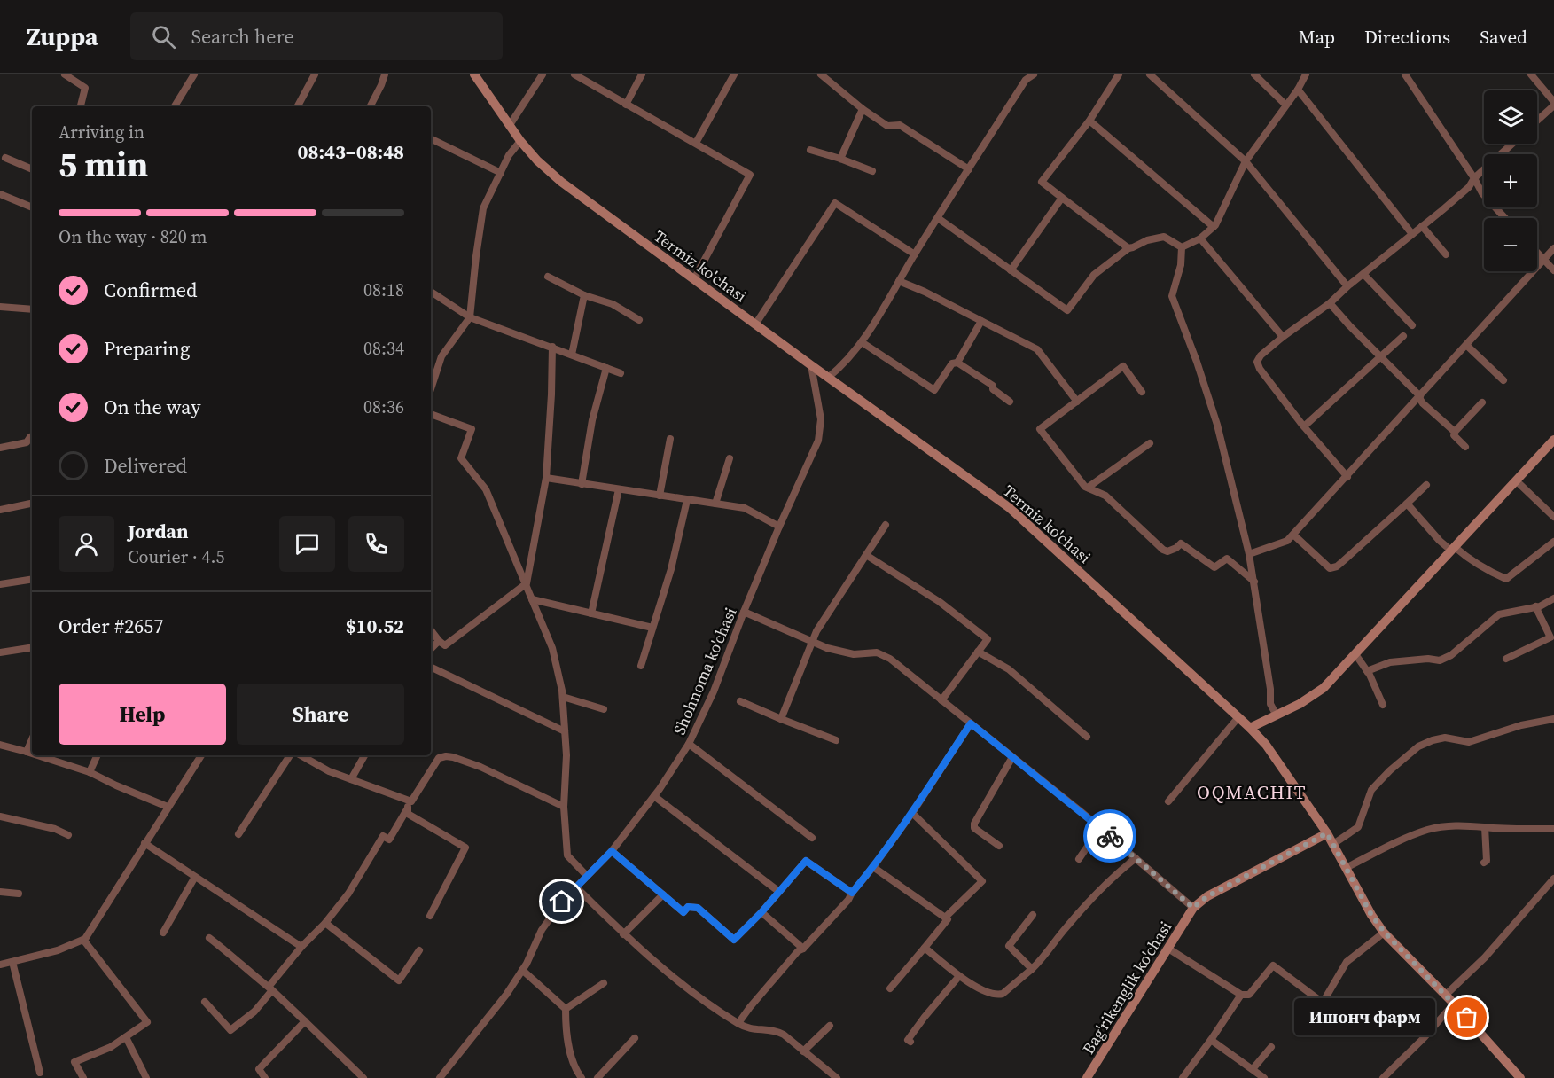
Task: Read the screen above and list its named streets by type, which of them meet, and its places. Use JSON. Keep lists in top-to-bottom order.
{
  "streets": {
    "main road": ["Termiz ko'chasi", "Bag'rikenglik ko'chasi"],
    "street": ["Shohnoma ko'chasi"]
  },
  "crossings": [
    ["Termiz ko'chasi", "Shohnoma ko'chasi"],
    ["Termiz ko'chasi", "Bag'rikenglik ko'chasi"]
  ],
  "districts": ["OQMACHIT"],
  "places": ["Ишонч фарм"],
  "page": {
    "header": "Zuppa",
    "search": "Search here",
    "nav": ["Map", "Directions", "Saved"],
    "map_buttons": ["+", "−"],
    "heading": ["5 min", "Arriving in", "08:43–08:48"],
    "panel": [
      "Jordan",
      "Courier · 4.5",
      "Order #2657",
      "$10.52"
    ],
    "bar": "On the way · 820 m",
    "list": [
      ["Confirmed", "08:18"],
      ["Preparing", "08:34"],
      ["On the way", "08:36"],
      "Delivered"
    ],
    "buttons": ["Help", "Share"],
    "bubble": "Ишонч фарм"
  }
}
